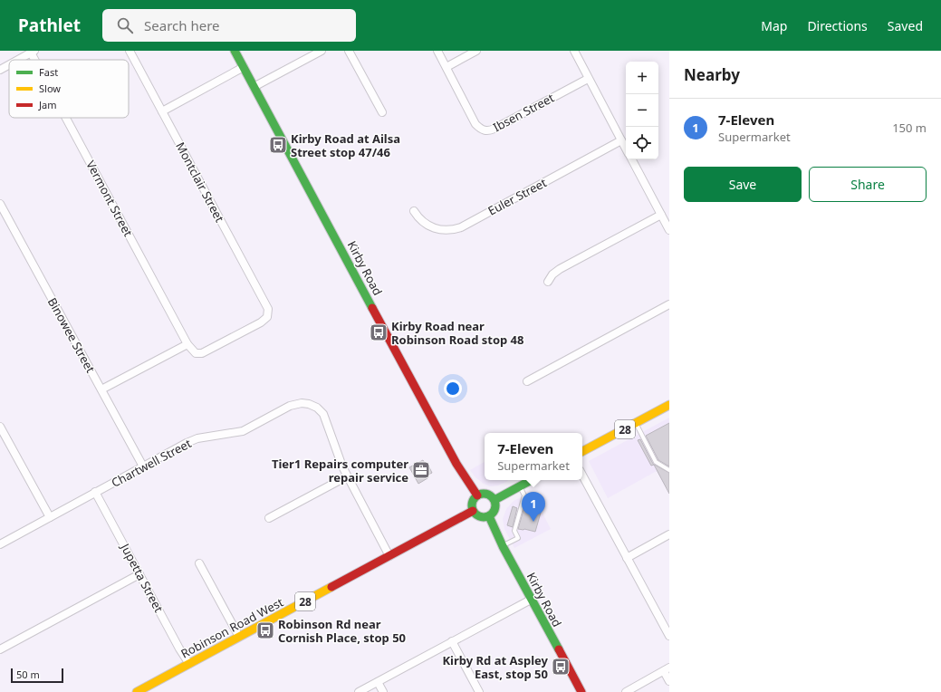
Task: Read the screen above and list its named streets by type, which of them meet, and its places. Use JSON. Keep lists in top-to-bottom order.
{
  "streets": {
    "street": [
      "Ibsen Street",
      "Montclair Street",
      "Euler Street",
      "Vermont Street",
      "Kirby Road",
      "Binowee Street",
      "28",
      "Chartwell Street",
      "Jupetta Street",
      "Robinson Road West"
    ]
  },
  "crossings": [
    ["Montclair Street", "Vermont Street"],
    ["Kirby Road", "Robinson Road West"],
    ["Binowee Street", "Chartwell Street"],
    ["Chartwell Street", "Jupetta Street"],
    ["Chartwell Street", "Robinson Road West"],
    ["Jupetta Street", "Robinson Road West"]
  ],
  "places": {
    "bus stop": [
      "Kirby Road at Ailsa Street stop 47/46",
      "Kirby Road near Robinson Road stop 48",
      "Robinson Rd near Cornish Place, stop 50",
      "Kirby Rd at Aspley East, stop 50"
    ],
    "office": ["Tier1 Repairs computer repair service"]
  },
  "legend": ["Fast", "Slow", "Jam"],
  "scale_bar": "50 m",
  "page": {
    "header": "Pathlet",
    "search": "Search here",
    "nav": ["Map", "Directions", "Saved"],
    "heading": "Nearby",
    "map_buttons": ["+", "−"],
    "list": [
      {
        "mark": "1",
        "name": "7-Eleven",
        "note": "Supermarket",
        "value": "150 m"
      }
    ],
    "buttons": ["Save", "Share"],
    "popup": ["7-Eleven", "Supermarket"],
    "pins": "1",
    "scale": "50 m"
  }
}
